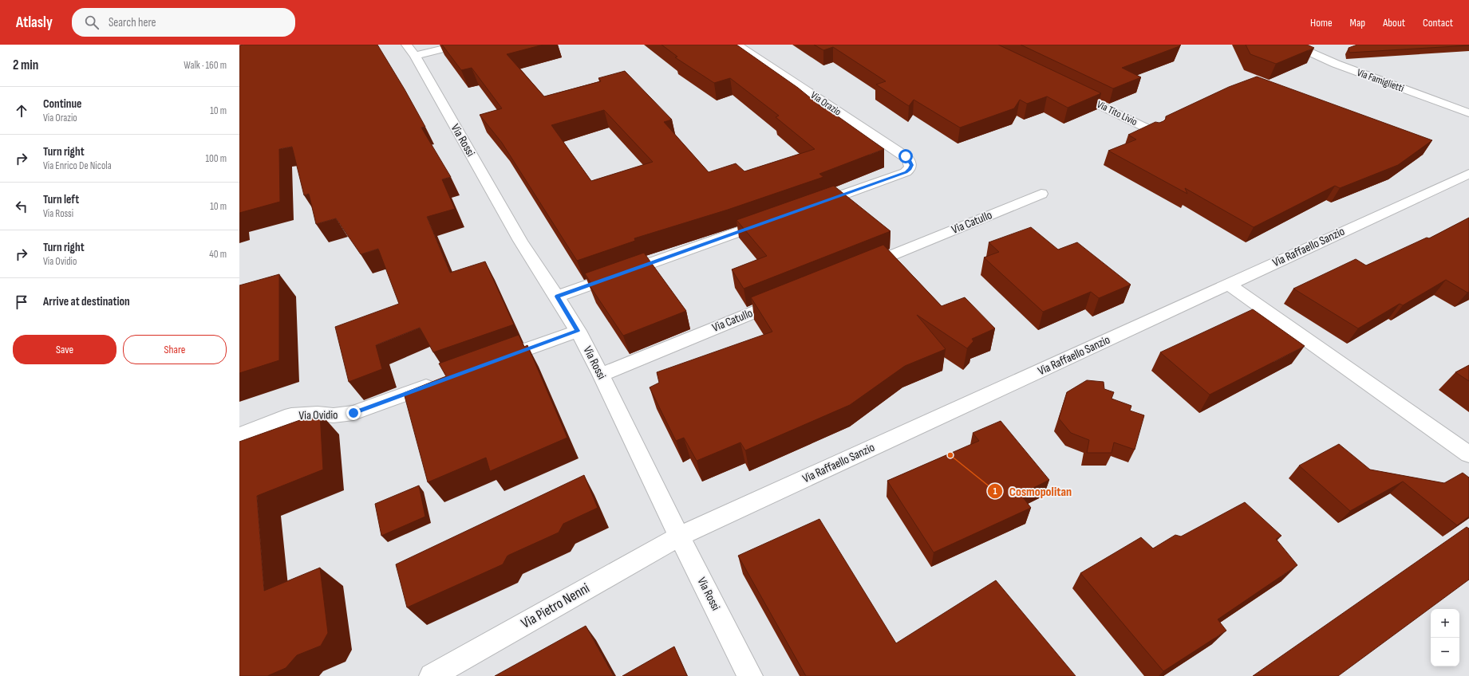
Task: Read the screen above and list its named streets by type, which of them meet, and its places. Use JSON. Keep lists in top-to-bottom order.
{
  "streets": {
    "street": [
      "Via Famiglietti",
      "Via Orazio",
      "Via Tito Livio",
      "Via Rossi",
      "Via Catullo",
      "Via Raffaello Sanzio",
      "Via Ovidio",
      "Via Pietro Nenni"
    ]
  },
  "crossings": [
    ["Via Rossi", "Via Catullo"],
    ["Via Rossi", "Via Raffaello Sanzio"],
    ["Via Rossi", "Via Pietro Nenni"],
    ["Via Raffaello Sanzio", "Via Pietro Nenni"]
  ],
  "places": ["Cosmopolitan"],
  "page": {
    "header": "Atlasly",
    "search": "Search here",
    "nav": [
      "Home",
      "Map",
      "About",
      "Contact"
    ],
    "heading": ["2 min", "Walk · 160 m"],
    "list": [
      ["Continue", "Via Orazio", "10 m"],
      ["Turn right", "Via Enrico De Nicola", "100 m"],
      ["Turn left", "Via Rossi", "10 m"],
      ["Turn right", "Via Ovidio", "40 m"],
      "Arrive at destination"
    ],
    "buttons": ["Save", "Share"],
    "map_buttons": ["+", "−"]
  }
}
